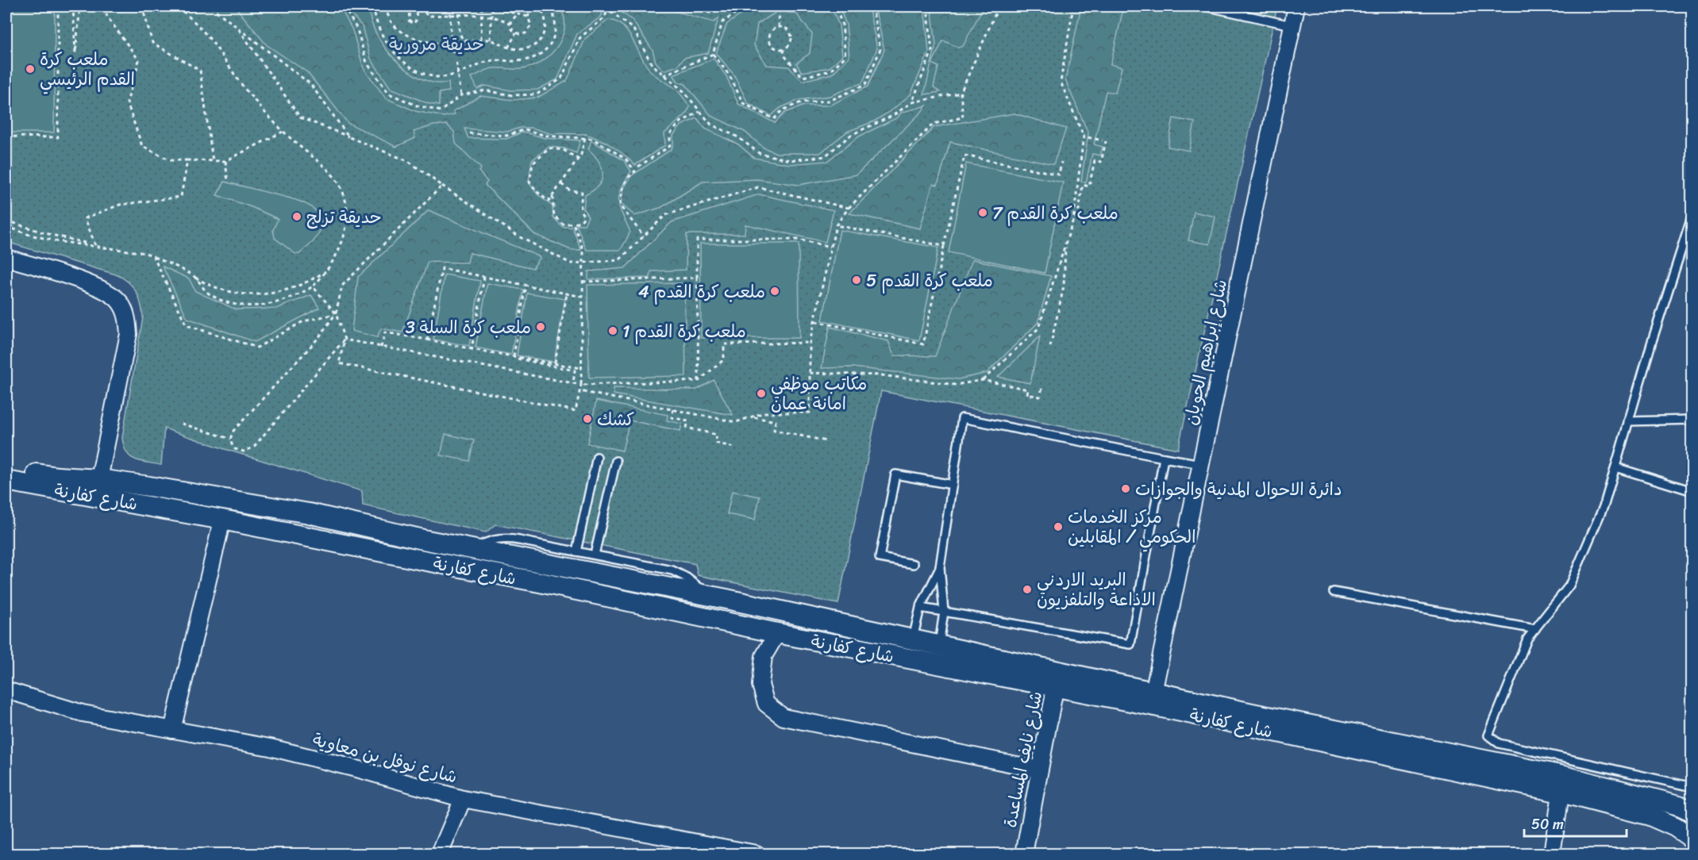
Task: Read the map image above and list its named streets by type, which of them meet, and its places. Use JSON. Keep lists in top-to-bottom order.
{
  "streets": {
    "street": [
      "شارع إبراهيم الحويان",
      "شارع كفارنة",
      "شارع نوفل بن معاوية",
      "شارع نايف المساعدة"
    ]
  },
  "crossings": [
    ["شارع إبراهيم الحويان", "شارع كفارنة"],
    ["شارع كفارنة", "شارع نايف المساعدة"]
  ],
  "parks": ["حديقة مرورية"],
  "places": [
    "ملعب كرة القدم الرئيسي",
    "ملعب كرة القدم 7",
    "حديقة تزلج",
    "ملعب كرة القدم 5",
    "ملعب كرة القدم 4",
    "ملعب كرة السلة 3",
    "ملعب كرة القدم 1",
    "مكاتب موظفي امانة عمان",
    "كشك",
    "دائرة الاحوال المدنية والجوازات",
    "مركز الخدمات الحكومي / المقابلين",
    "البريد الاردني الاذاعة والتلفزيون"
  ],
  "scale_bar": "50 m"
}
